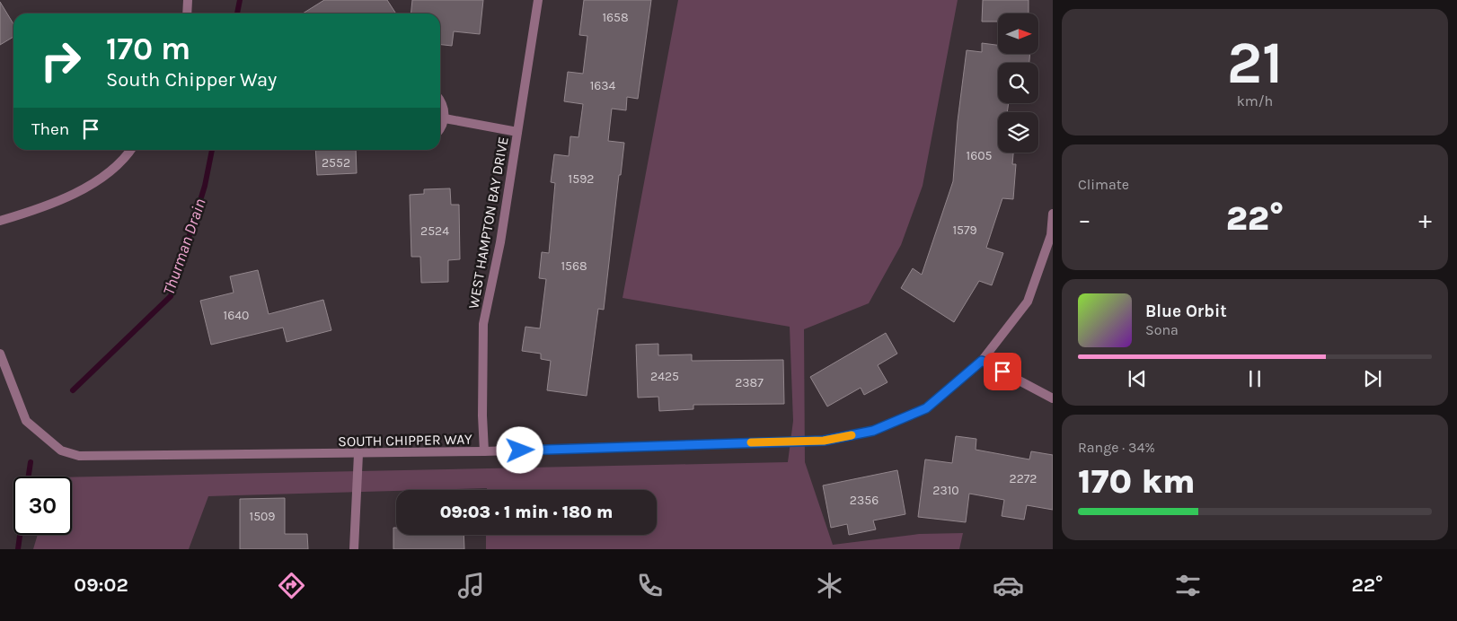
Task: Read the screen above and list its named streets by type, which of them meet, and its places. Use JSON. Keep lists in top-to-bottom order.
{
  "streets": {
    "street": ["WEST HAMPTON BAY DRIVE", "SOUTH CHIPPER WAY"]
  },
  "crossings": [
    ["WEST HAMPTON BAY DRIVE", "SOUTH CHIPPER WAY"]
  ],
  "water": ["Thurman Drain"],
  "house_numbers": [
    "1658",
    "1634",
    "1605",
    "2552",
    "1592",
    "1579",
    "2524",
    "1568",
    "1640",
    "2425",
    "2387",
    "2272",
    "2310",
    "2356",
    "1509"
  ],
  "north": "right",
  "page": {
    "tile": [
      ["21", "km/h"],
      "Climate",
      ["Range · 34%", "170 km"]
    ],
    "turn": ["170 m", "South Chipper Way"],
    "then": "Then",
    "heat": ["−", "22°", "+"],
    "song": ["Blue Orbit", "Sona"],
    "limit": "30",
    "trip": "09:03 · 1 min · 180 m",
    "tabs": ["09:02", "22°"]
  }
}
